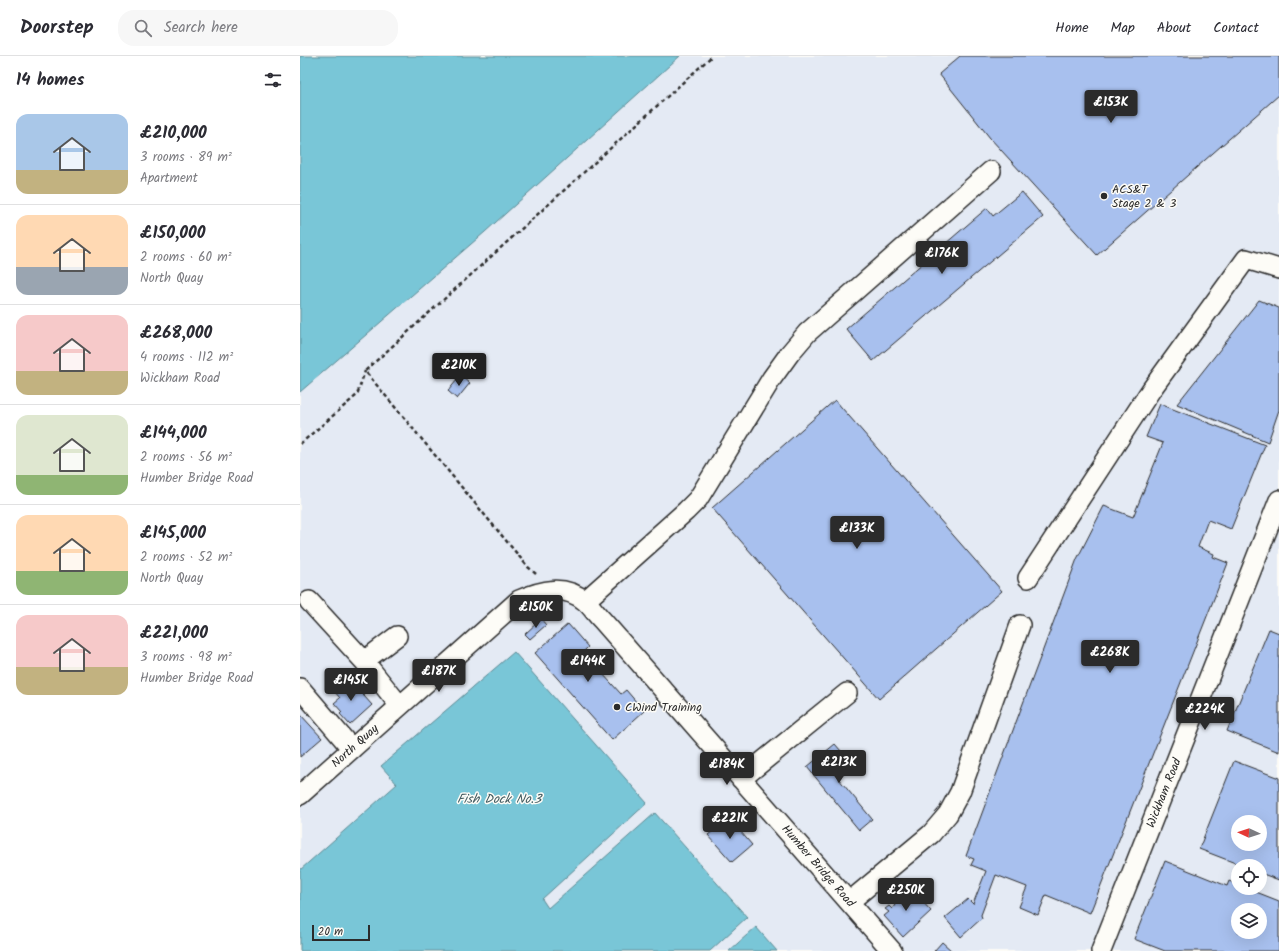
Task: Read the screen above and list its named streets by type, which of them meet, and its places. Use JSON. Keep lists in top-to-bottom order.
{
  "streets": {
    "street": ["North Quay", "Wickham Road", "Humber Bridge Road"]
  },
  "crossings": [
    ["North Quay", "Humber Bridge Road"]
  ],
  "water": ["Fish Dock No.3"],
  "places": ["ACS&T Stage 2 & 3", "CWind Training"],
  "scale_bar": "20 m",
  "north": "left",
  "page": {
    "header": "Doorstep",
    "search": "Search here",
    "nav": [
      "Home",
      "Map",
      "About",
      "Contact"
    ],
    "heading": "14 homes",
    "price": [
      "£153K",
      "£176K",
      "£210K",
      "£133K",
      "£150K",
      "£268K",
      "£144K",
      "£187K",
      "£145K",
      "£224K",
      "£213K",
      "£184K",
      "£221K",
      "£250K"
    ],
    "list": [
      {
        "name": "£210,000",
        "note": "3 rooms · 89 m² · Apartment"
      },
      {
        "name": "£150,000",
        "note": "2 rooms · 60 m² · North Quay"
      },
      {
        "name": "£268,000",
        "note": "4 rooms · 112 m² · Wickham Road"
      },
      {
        "name": "£144,000",
        "note": "2 rooms · 56 m² · Humber Bridge Road"
      },
      {
        "name": "£145,000",
        "note": "2 rooms · 52 m² · North Quay"
      },
      {
        "name": "£221,000",
        "note": "3 rooms · 98 m² · Humber Bridge Road"
      }
    ],
    "scale": "20 m"
  }
}
